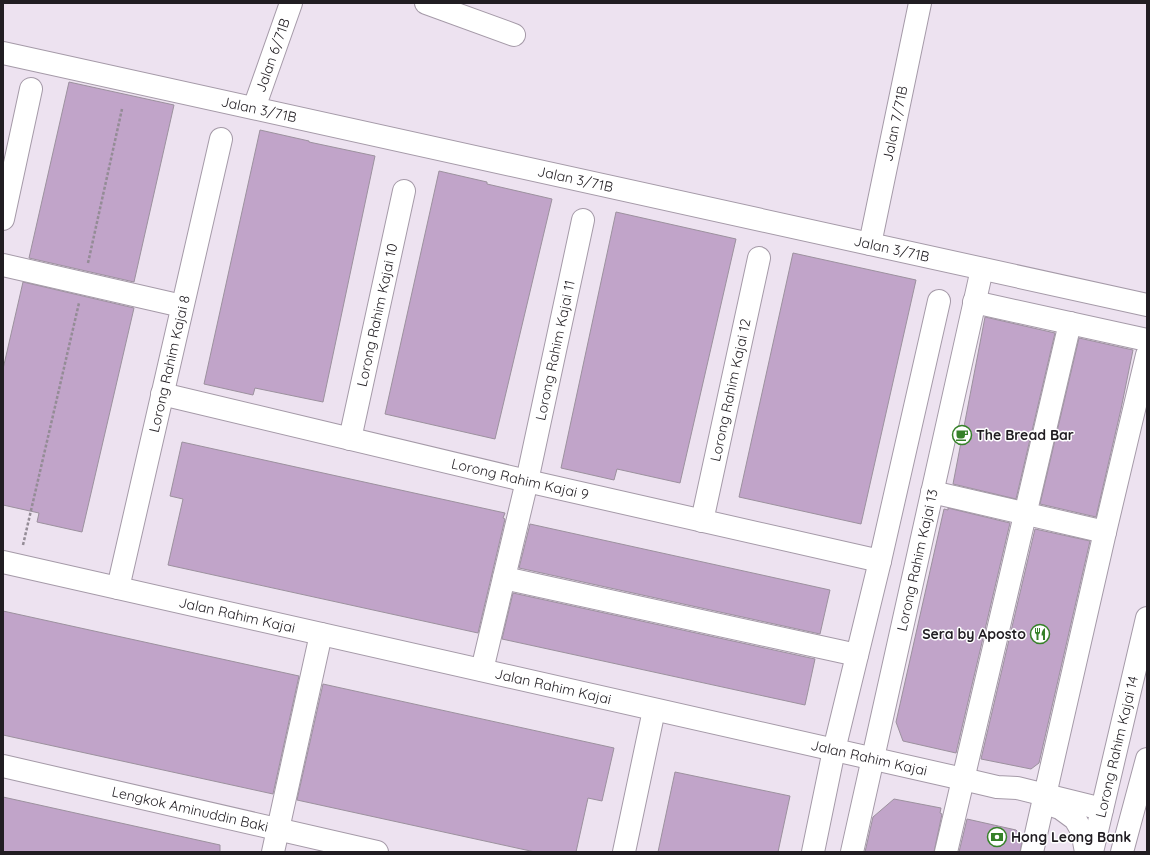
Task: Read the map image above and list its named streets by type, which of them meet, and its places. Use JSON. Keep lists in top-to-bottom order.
{
  "streets": {
    "street": [
      "Jalan 6/71B",
      "Jalan 3/71B",
      "Jalan 7/71B",
      "Lorong Rahim Kajai 10",
      "Lorong Rahim Kajai 11",
      "Lorong Rahim Kajai 8",
      "Lorong Rahim Kajai 12",
      "Lorong Rahim Kajai 9",
      "Lorong Rahim Kajai 13",
      "Jalan Rahim Kajai",
      "Lorong Rahim Kajai 14",
      "Lengkok Aminuddin Baki"
    ]
  },
  "crossings": [
    ["Jalan 6/71B", "Jalan 3/71B"],
    ["Jalan 3/71B", "Jalan 7/71B"],
    ["Jalan 3/71B", "Lorong Rahim Kajai 13"],
    ["Lorong Rahim Kajai 10", "Lorong Rahim Kajai 9"],
    ["Lorong Rahim Kajai 11", "Lorong Rahim Kajai 9"],
    ["Lorong Rahim Kajai 11", "Jalan Rahim Kajai"],
    ["Lorong Rahim Kajai 8", "Lorong Rahim Kajai 9"],
    ["Lorong Rahim Kajai 8", "Jalan Rahim Kajai"],
    ["Lorong Rahim Kajai 12", "Lorong Rahim Kajai 9"],
    ["Lorong Rahim Kajai 13", "Jalan Rahim Kajai"]
  ],
  "places": {
    "cafe": ["The Bread Bar"],
    "restaurant": ["Sera by Aposto"],
    "bank": ["Hong Leong Bank"]
  }
}
